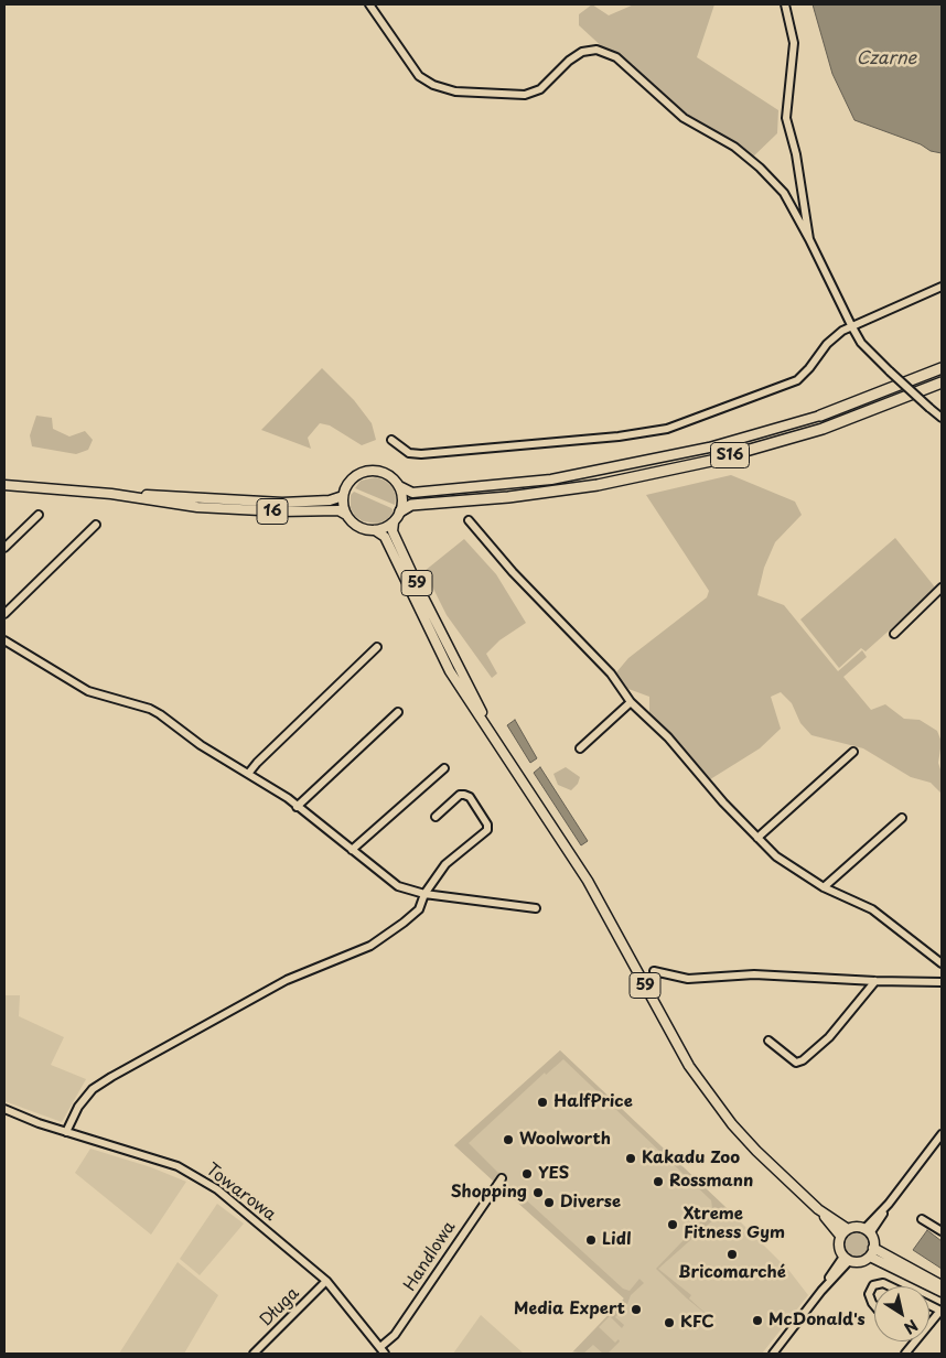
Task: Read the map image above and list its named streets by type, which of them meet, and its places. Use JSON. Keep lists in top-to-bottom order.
{
  "streets": {
    "highway": ["S16"],
    "main road": ["16", "59"],
    "street": ["Towarowa", "Handlowa", "Długa"]
  },
  "crossings": [
    ["S16", "16"],
    ["S16", "59"],
    ["16", "59"],
    ["Towarowa", "Handlowa"],
    ["Towarowa", "Długa"]
  ],
  "water": ["Czarne"],
  "places": [
    "HalfPrice",
    "Woolworth",
    "Kakadu Zoo",
    "YES",
    "Rossmann",
    "Shopping",
    "Diverse",
    "Xtreme Fitness Gym",
    "Lidl",
    "Bricomarché",
    "Media Expert",
    "McDonald's",
    "KFC"
  ],
  "north": "bottom right"
}
